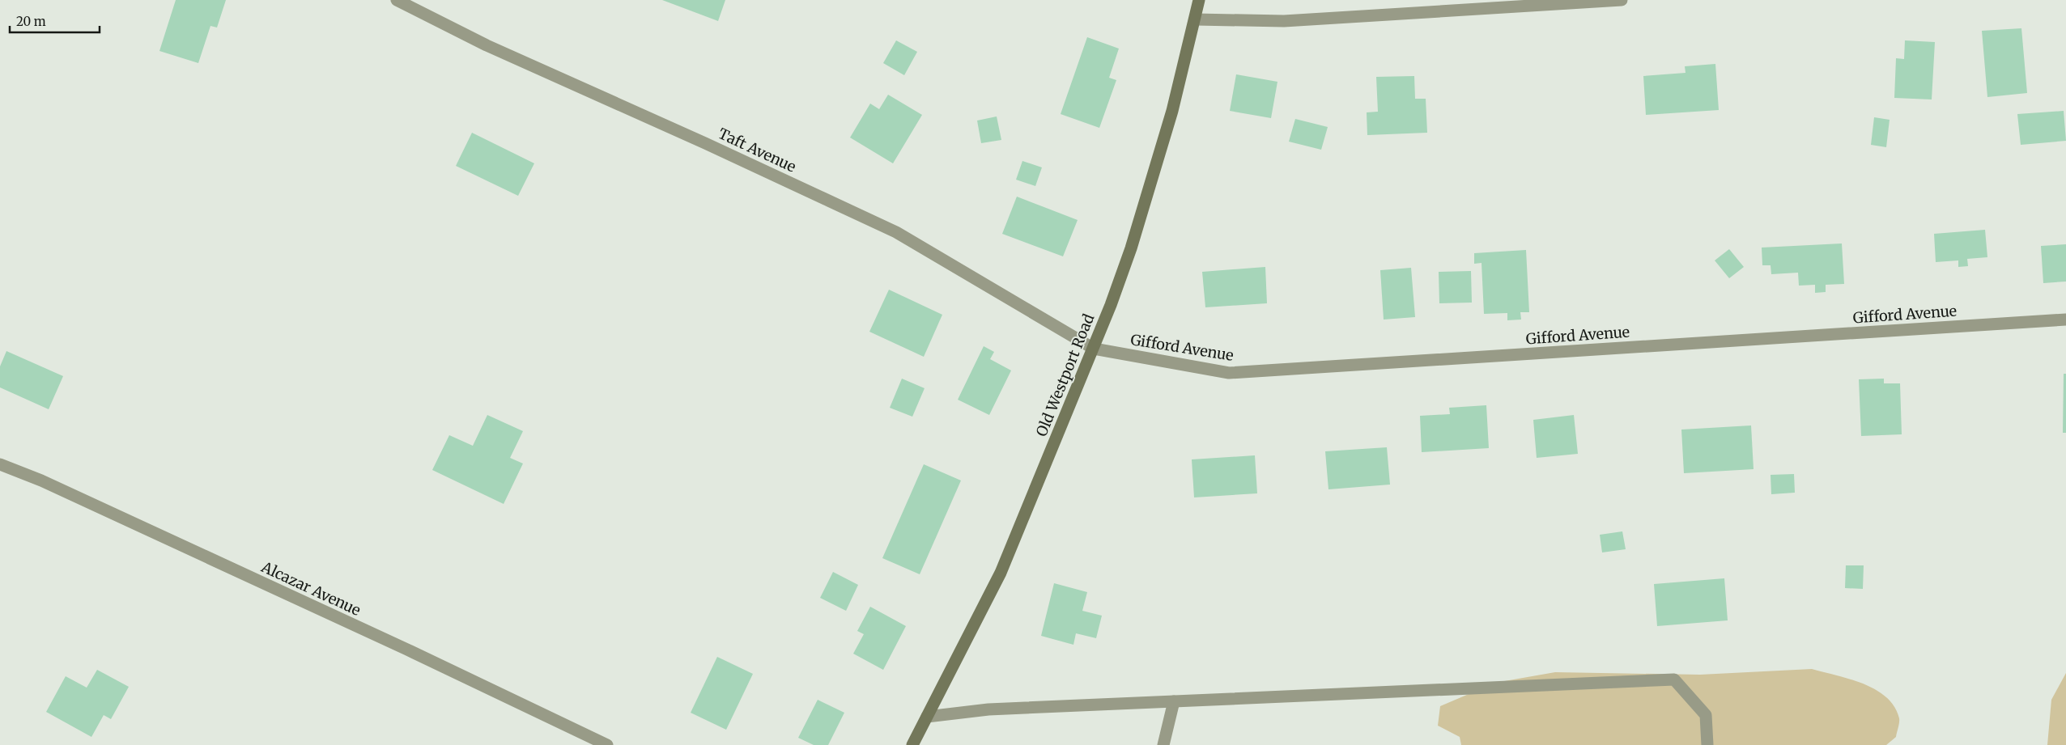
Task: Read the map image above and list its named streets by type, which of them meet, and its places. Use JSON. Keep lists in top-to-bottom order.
{
  "streets": {
    "main road": ["Old Westport Road"],
    "street": ["Taft Avenue", "Gifford Avenue", "Alcazar Avenue"]
  },
  "crossings": [
    ["Taft Avenue", "Gifford Avenue"],
    ["Taft Avenue", "Old Westport Road"],
    ["Gifford Avenue", "Old Westport Road"]
  ],
  "scale_bar": "20 m"
}
